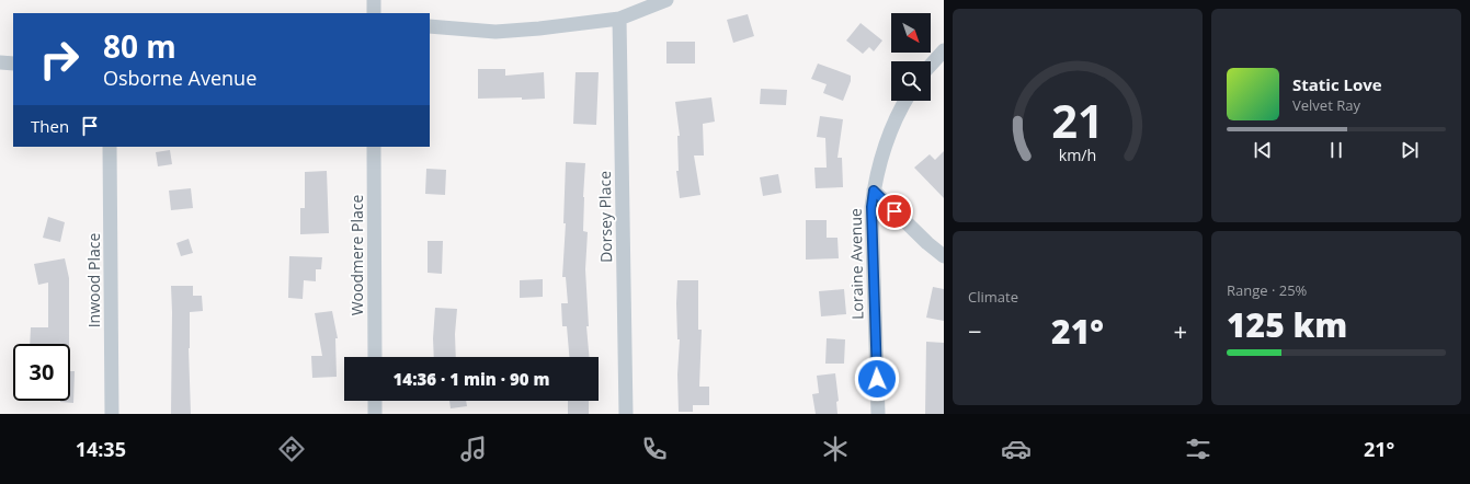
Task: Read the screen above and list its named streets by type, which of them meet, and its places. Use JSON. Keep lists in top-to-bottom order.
{
  "streets": {
    "street": [
      "Dorsey Place",
      "Woodmere Place",
      "Loraine Avenue",
      "Inwood Place"
    ]
  },
  "north": "bottom right",
  "page": {
    "turn": ["80 m", "Osborne Avenue"],
    "song": ["Static Love", "Velvet Ray"],
    "then": "Then",
    "tile": [
      "Climate",
      ["Range · 25%", "125 km"]
    ],
    "heat": ["−", "21°", "+"],
    "limit": "30",
    "trip": "14:36 · 1 min · 90 m",
    "tabs": ["14:35", "21°"],
    "gauge": ["21", "km/h"]
  }
}
